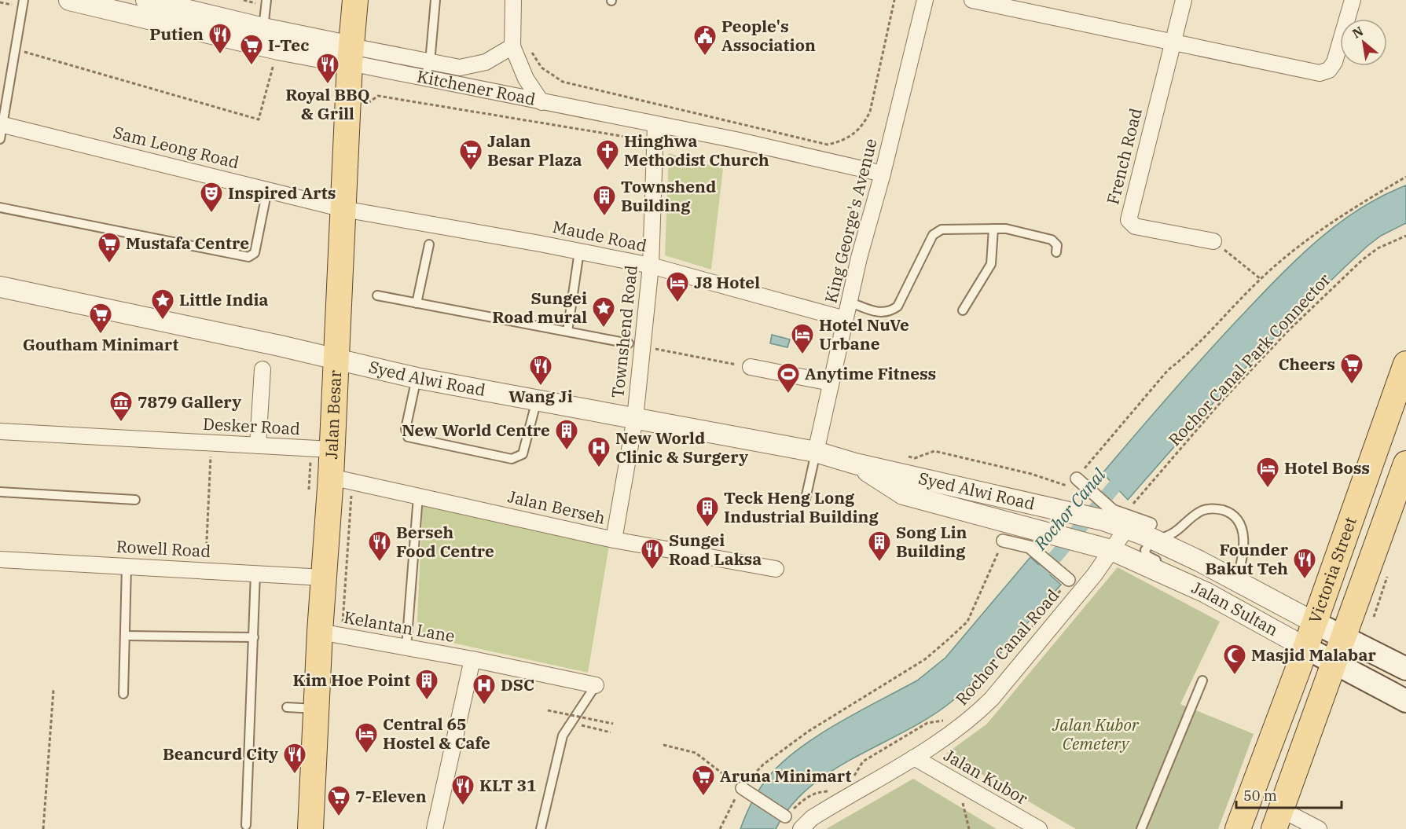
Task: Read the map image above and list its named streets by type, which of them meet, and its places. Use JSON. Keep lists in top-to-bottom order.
{
  "streets": {
    "main road": ["Jalan Besar", "Victoria Street", "Jalan Sultan"],
    "street": [
      "Kitchener Road",
      "Sam Leong Road",
      "French Road",
      "King George's Avenue",
      "Maude Road",
      "Townshend Road",
      "Syed Alwi Road",
      "Desker Road",
      "Jalan Berseh",
      "Rowell Road",
      "Kelantan Lane",
      "Rochor Canal Road",
      "Jalan Kubor"
    ],
    "path": ["Rochor Canal Park Connector"]
  },
  "crossings": [
    ["Kitchener Road", "King George's Avenue"],
    ["Kitchener Road", "Townshend Road"],
    ["Kitchener Road", "Jalan Besar"],
    ["Sam Leong Road", "Maude Road"],
    ["Sam Leong Road", "Jalan Besar"],
    ["King George's Avenue", "Maude Road"],
    ["King George's Avenue", "Syed Alwi Road"],
    ["Maude Road", "Townshend Road"],
    ["Maude Road", "Jalan Besar"],
    ["Townshend Road", "Syed Alwi Road"],
    ["Townshend Road", "Jalan Berseh"],
    ["Rochor Canal Park Connector", "Syed Alwi Road"],
    ["Rochor Canal Park Connector", "Jalan Sultan"],
    ["Rochor Canal Park Connector", "Rochor Canal Road"],
    ["Syed Alwi Road", "Jalan Besar"],
    ["Syed Alwi Road", "Jalan Sultan"],
    ["Syed Alwi Road", "Rochor Canal Road"],
    ["Jalan Besar", "Desker Road"],
    ["Jalan Besar", "Jalan Berseh"],
    ["Jalan Besar", "Rowell Road"],
    ["Jalan Besar", "Kelantan Lane"],
    ["Victoria Street", "Jalan Sultan"],
    ["Jalan Sultan", "Rochor Canal Road"],
    ["Rochor Canal Road", "Jalan Kubor"]
  ],
  "water": ["Rochor Canal"],
  "parks": ["Jalan Kubor Cemetery"],
  "places": {
    "restaurant": [
      "Putien",
      "Royal BBQ & Grill",
      "Wang Ji",
      "Berseh Food Centre",
      "Sungei Road Laksa",
      "Founder Bakut Teh",
      "Beancurd City",
      "KLT 31"
    ],
    "public building": ["People's Association"],
    "supermarket": [
      "I-Tec",
      "Jalan Besar Plaza",
      "Mustafa Centre",
      "Goutham Minimart",
      "Cheers",
      "Aruna Minimart",
      "7-Eleven"
    ],
    "church": ["Hinghwa Methodist Church"],
    "theatre": ["Inspired Arts"],
    "building": [
      "Townshend Building",
      "New World Centre",
      "Teck Heng Long Industrial Building",
      "Song Lin Building",
      "Kim Hoe Point"
    ],
    "hotel": [
      "J8 Hotel",
      "Hotel NuVe Urbane",
      "Hotel Boss",
      "Central 65 Hostel & Cafe"
    ],
    "place": ["Little India", "Sungei Road mural"],
    "sports": ["Anytime Fitness"],
    "museum": ["7879 Gallery"],
    "hospital": ["New World Clinic & Surgery", "DSC"],
    "mosque": ["Masjid Malabar"]
  },
  "scale_bar": "50 m",
  "north": "top left"
}
